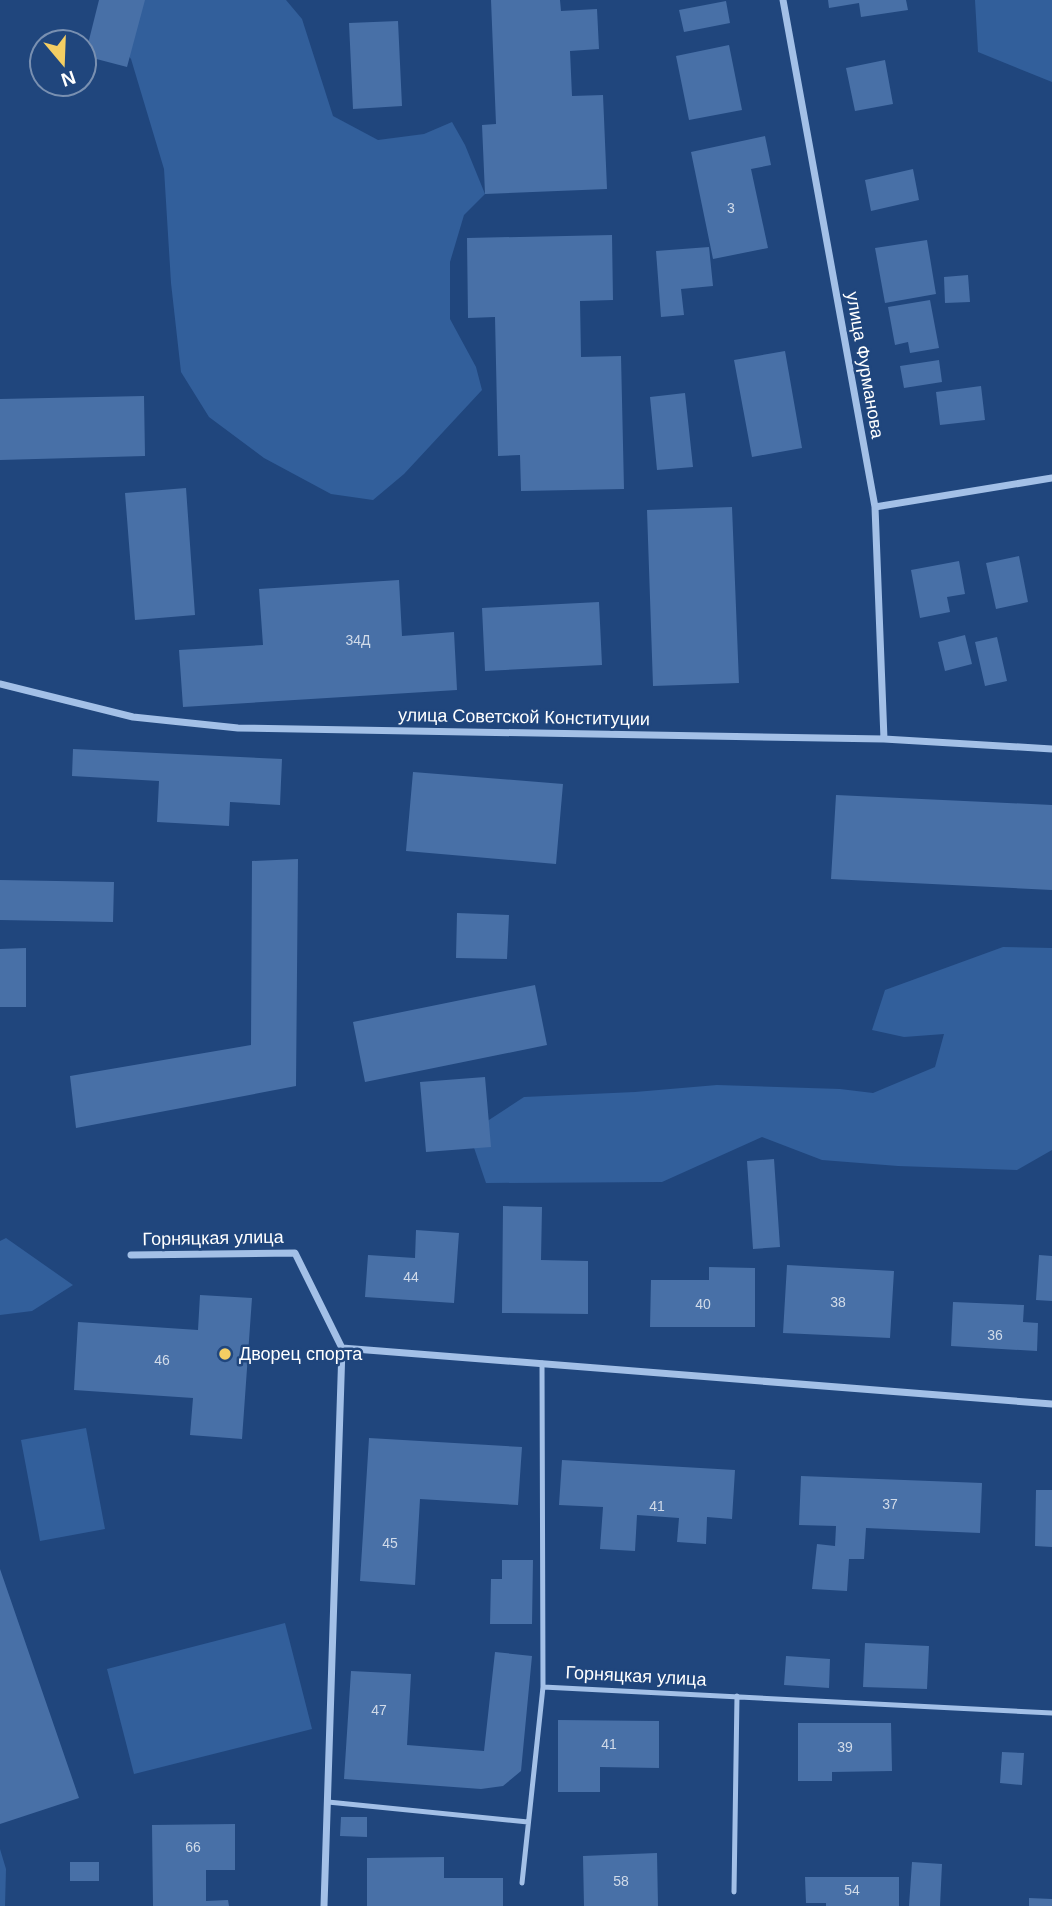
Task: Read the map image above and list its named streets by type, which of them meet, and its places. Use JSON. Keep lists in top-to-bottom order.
{
  "streets": {
    "street": ["улица Фурманова", "улица Советской Конституции", "Горняцкая улица"]
  },
  "crossings": [
    ["улица Фурманова", "улица Советской Конституции"]
  ],
  "places": ["Дворец спорта"],
  "house_numbers": [
    "3",
    "34Д",
    "44",
    "38",
    "40",
    "36",
    "46",
    "37",
    "41",
    "45",
    "47",
    "41",
    "39",
    "66",
    "58",
    "54"
  ],
  "north": "bottom"
}
